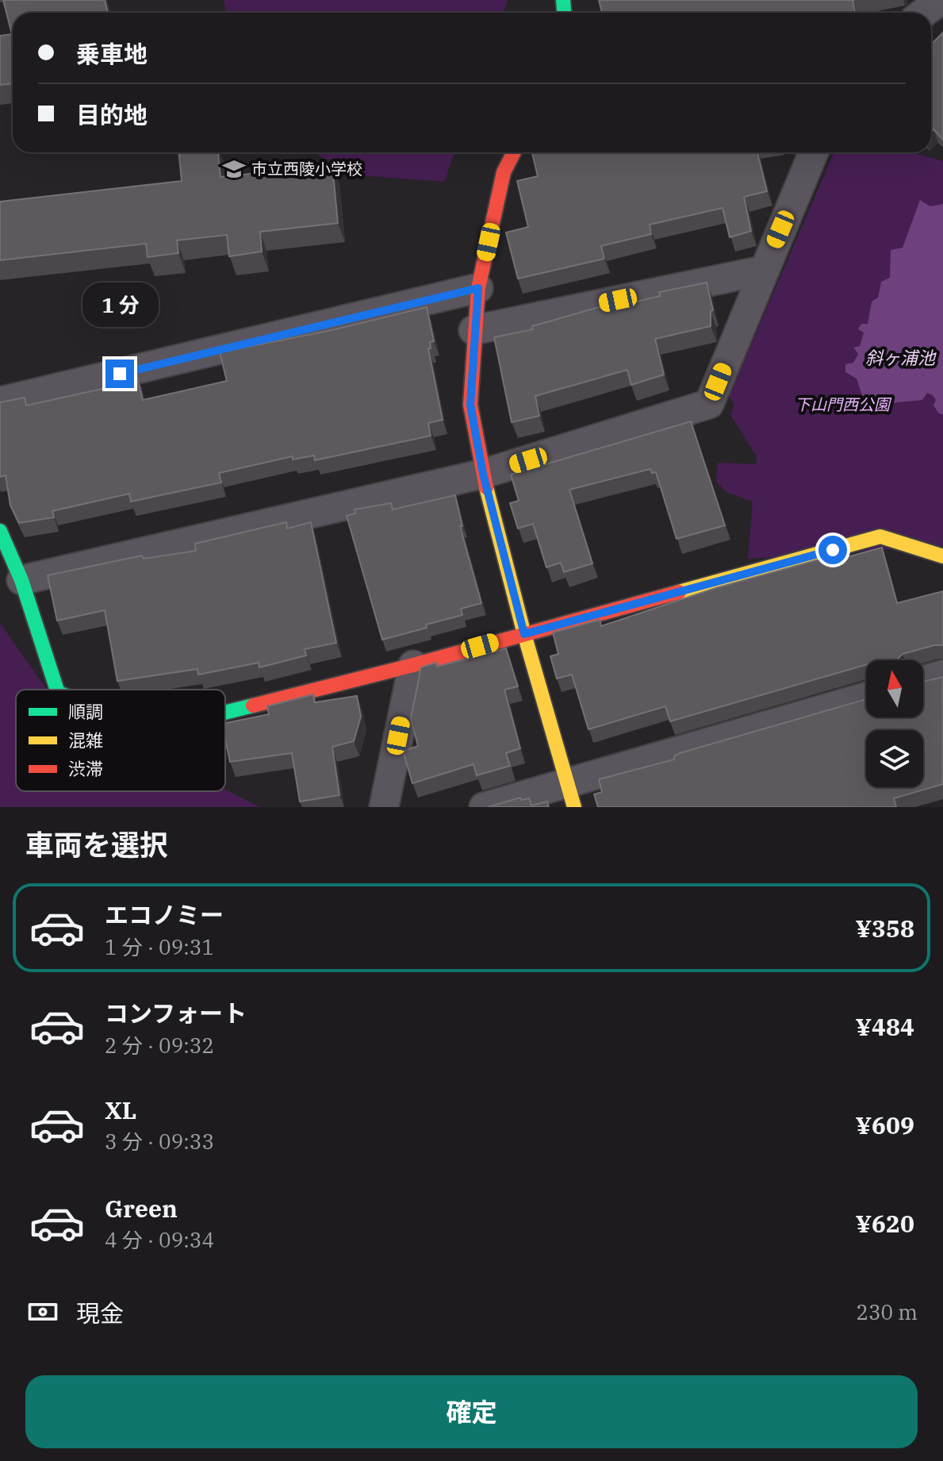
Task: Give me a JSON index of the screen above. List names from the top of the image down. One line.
{"water":["斜ヶ浦池"],"parks":["下山門西公園"],"places":{"school or university":["市立西陵小学校"]},"legend":["順調","混雑","渋滞"],"north":"top","page":{"banner":["乗車地","目的地"],"bubble":"1 分","heading":"車両を選択","list":[{"name":"エコノミー","note":"1 分 · 09:31","value":"¥358"},{"name":"コンフォート","note":"2 分 · 09:32","value":"¥484"},{"name":"XL","note":"3 分 · 09:33","value":"¥609"},{"name":"Green","note":"4 分 · 09:34","value":"¥620"}],"pay":["現金","230 m"],"buttons":"確定"}}
